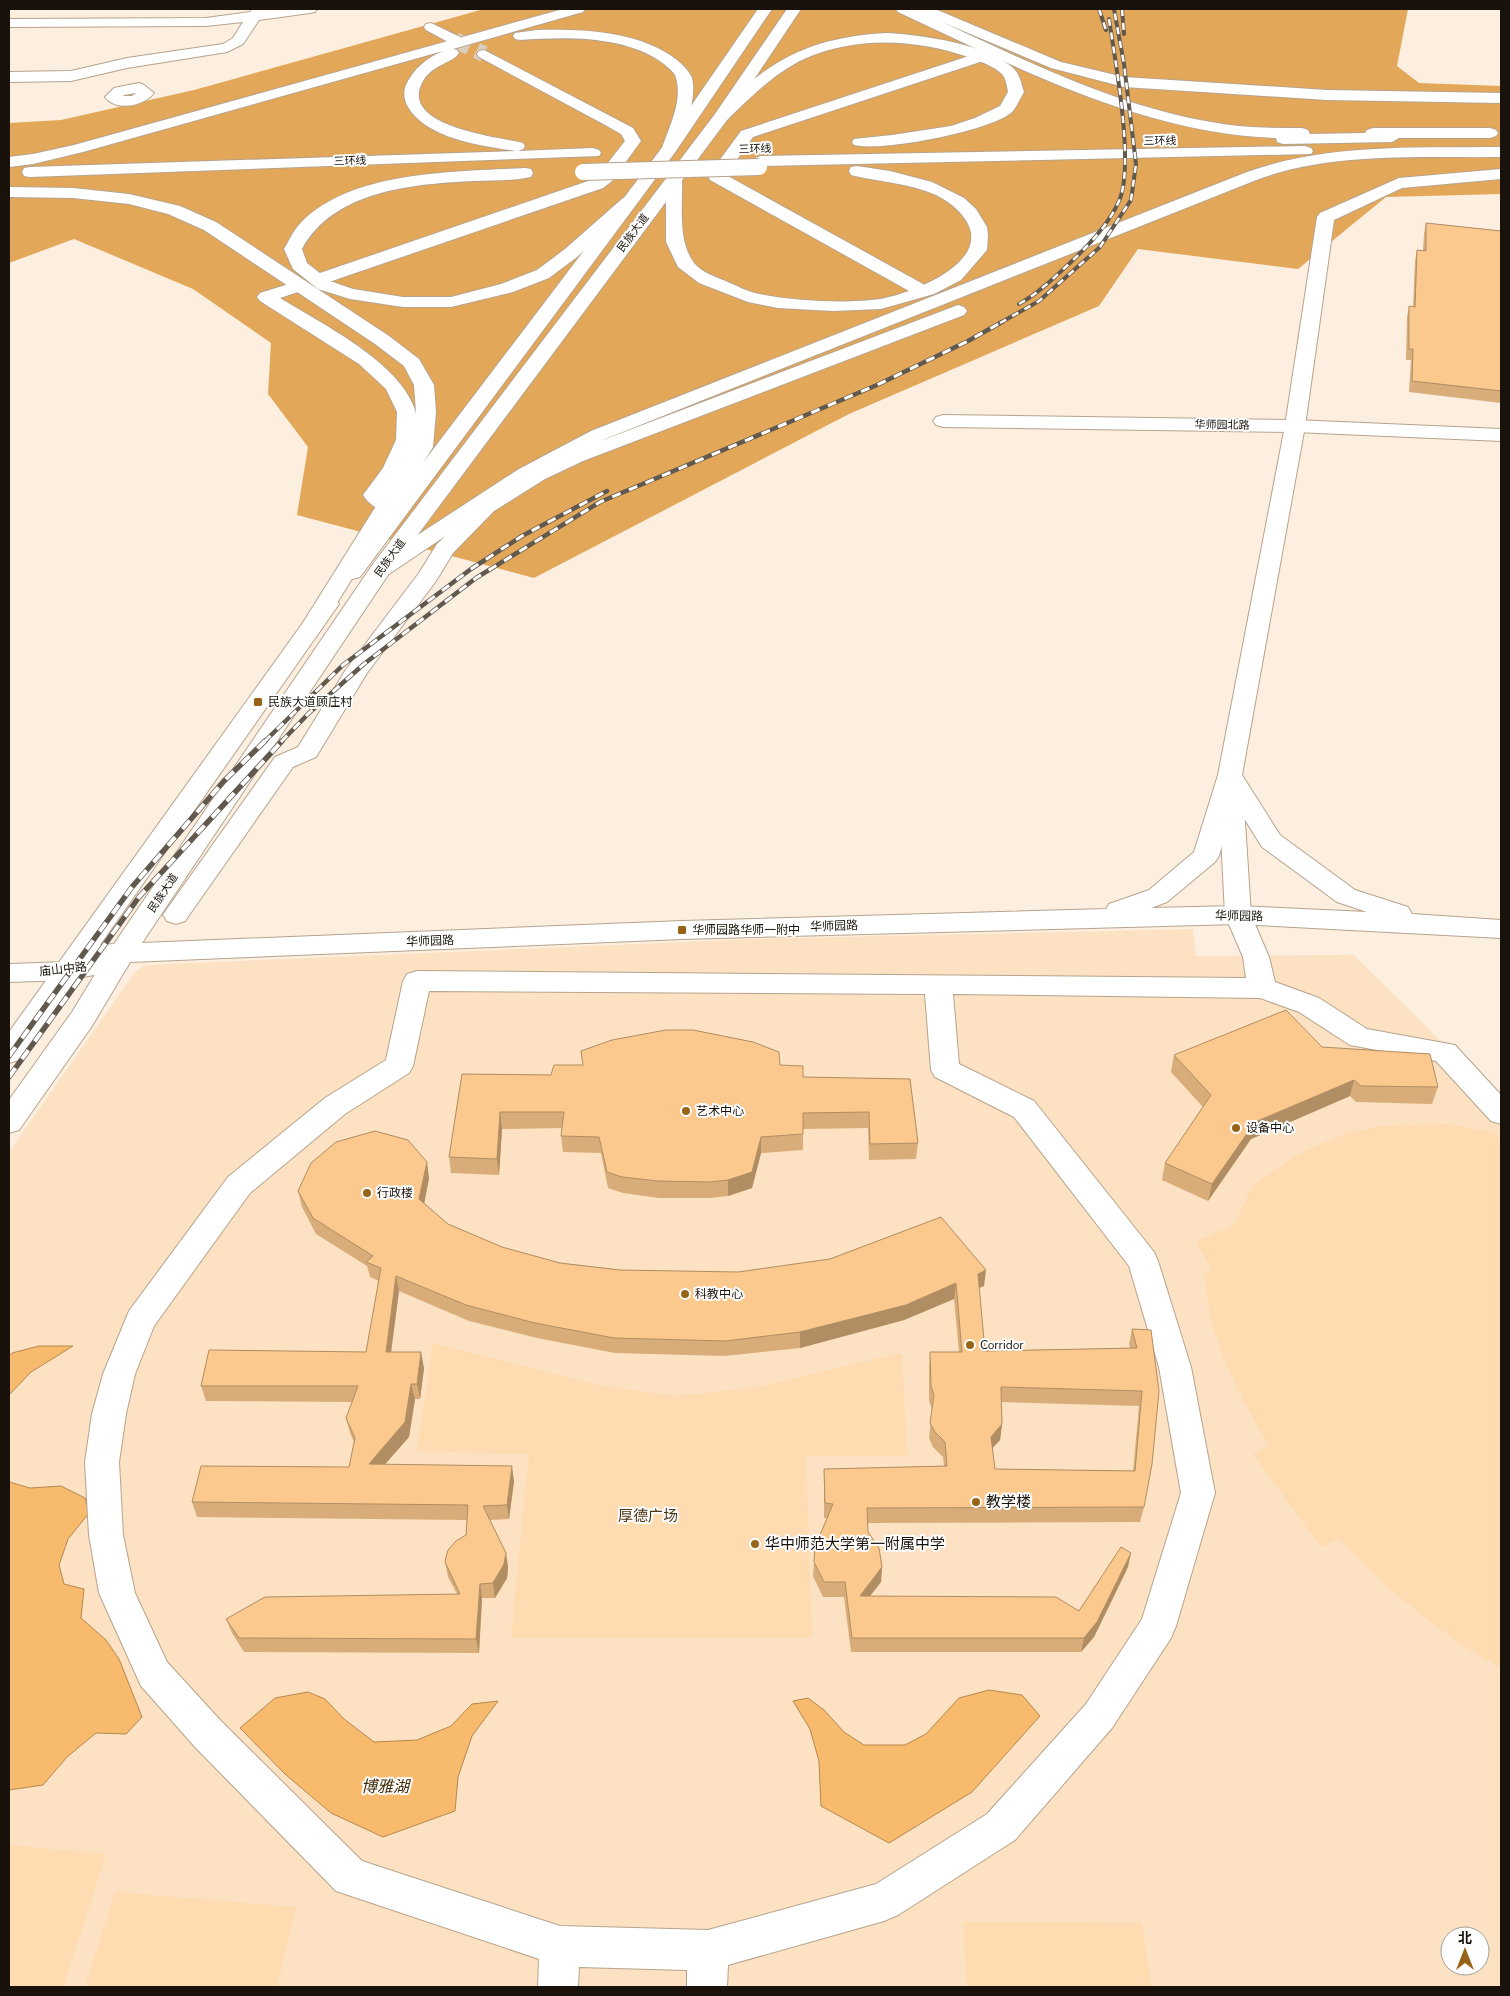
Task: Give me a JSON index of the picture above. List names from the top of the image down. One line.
{"streets":{"main road":["三环线","民族大道","华师园北路","华师园路","庙山中路"]},"crossings":[["三环线","民族大道"],["民族大道","华师园路"],["民族大道","庙山中路"],["华师园路","庙山中路"]],"water":["博雅湖"],"parks":["厚德广场"],"places":{"transit":["民族大道顾庄村","华师园路华师一附中"],"other":["艺术中心","设备中心","行政楼","科教中心","Corridor","教学楼","华中师范大学第一附属中学"]},"north":"top"}
